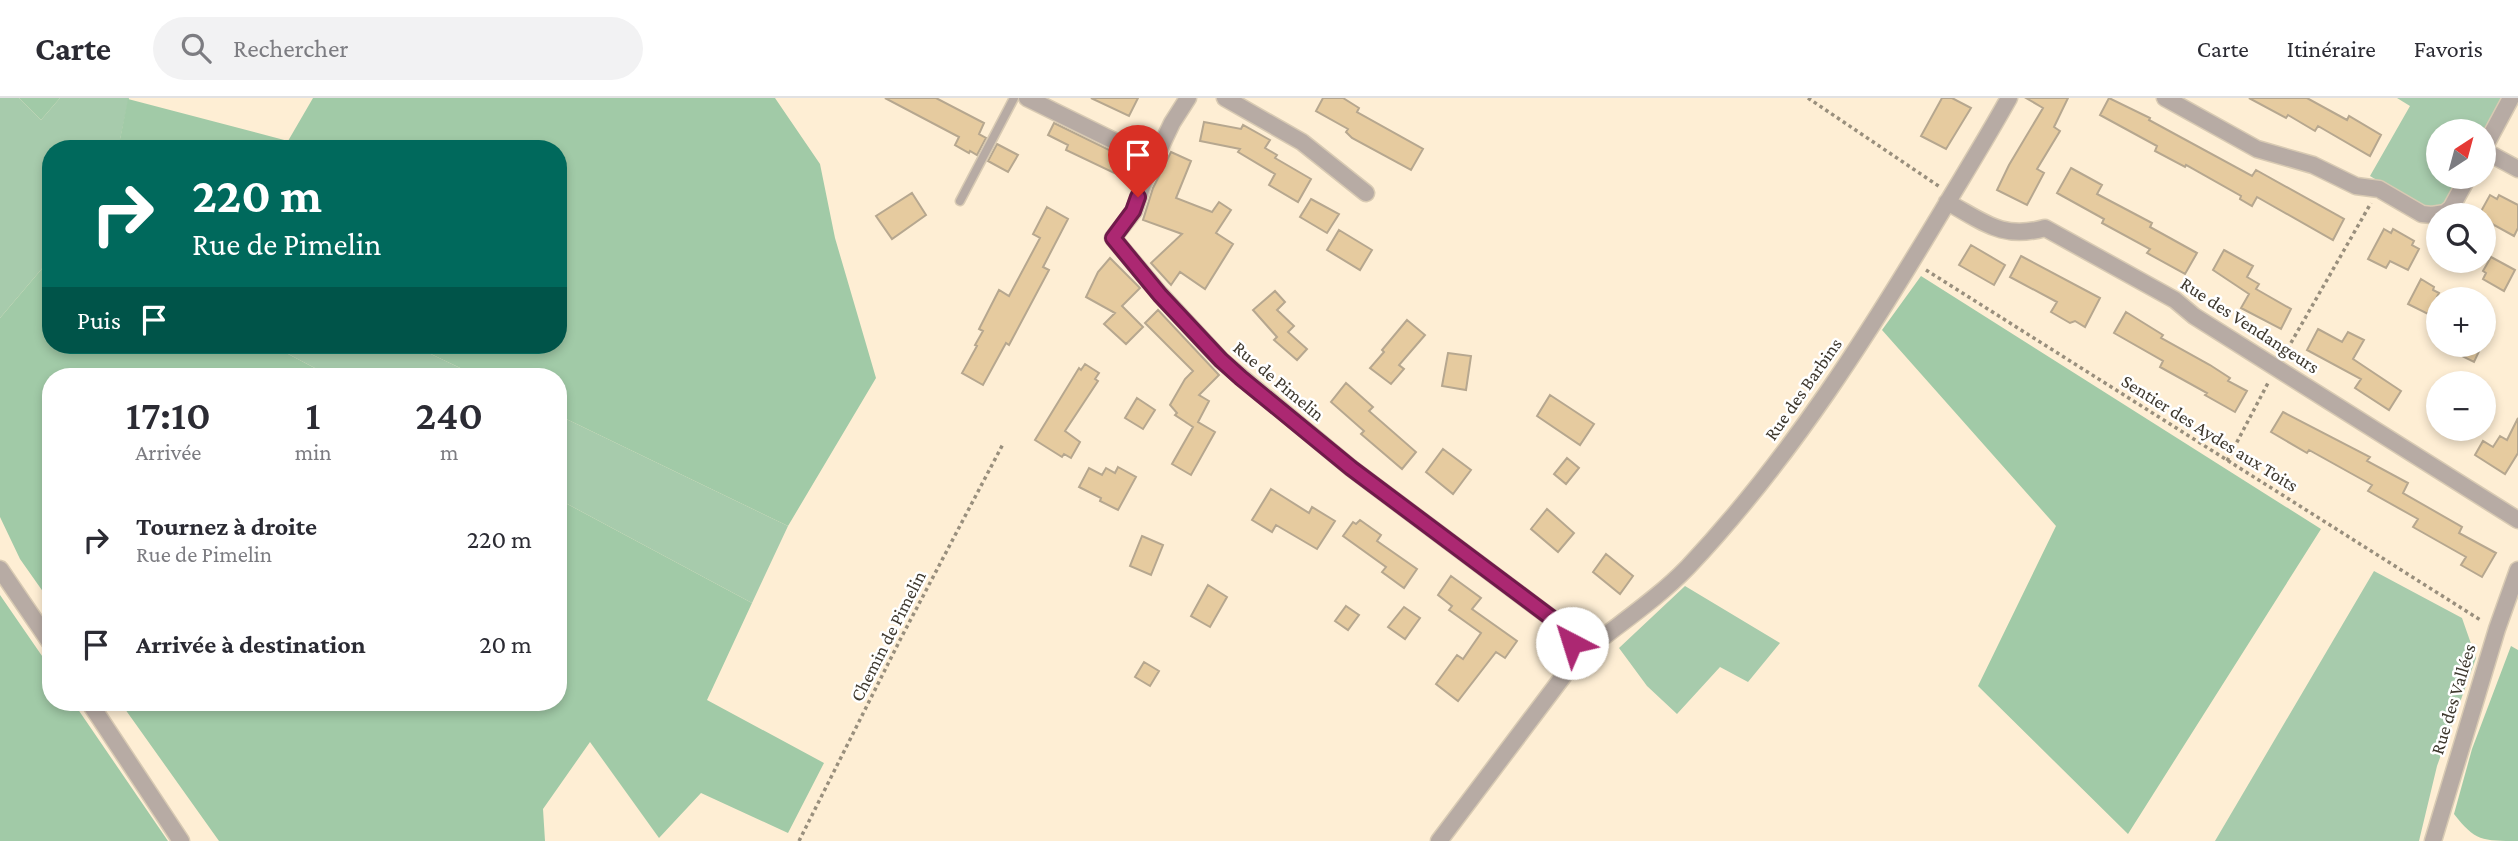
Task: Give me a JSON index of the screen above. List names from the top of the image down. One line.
{"streets":{"street":["Rue des Vendangeurs","Rue de Pimelin","Rue des Barbins","Rue des Vallées"],"path":["Sentier des Aydes aux Toits","Chemin de Pimelin"]},"crossings":[["Rue des Vendangeurs","Rue des Barbins"],["Rue de Pimelin","Rue des Barbins"],["Rue des Barbins","Sentier des Aydes aux Toits"]],"north":"top right","page":{"header":"Carte","search":"Rechercher","nav":["Carte","Itinéraire","Favoris"],"map_buttons":["+","−"],"turn":["220 m","Rue de Pimelin"],"then":"Puis","eta":["17:10","Arrivée","1","min","240","m"],"list":[{"name":"Tournez à droite","note":"Rue de Pimelin","value":"220 m"},{"name":"Arrivée à destination","value":"20 m"}]}}
